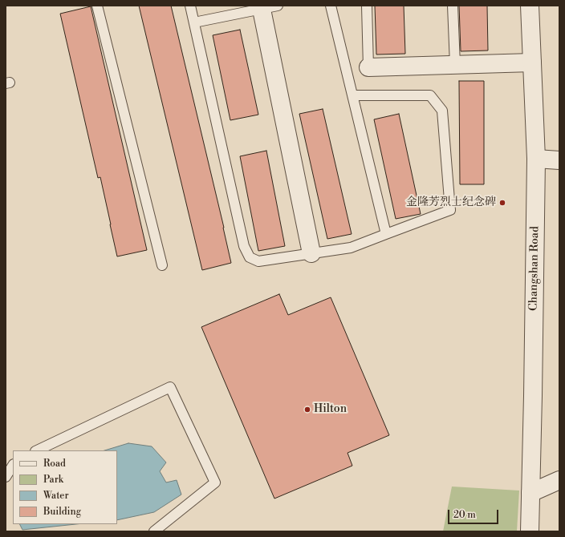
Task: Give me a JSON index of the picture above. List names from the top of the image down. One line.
{"streets":{"street":["Changshan Road"]},"places":["金隆芳烈士纪念碑","Hilton"],"legend":["Road","Park","Water","Building"],"scale_bar":"20 m"}
